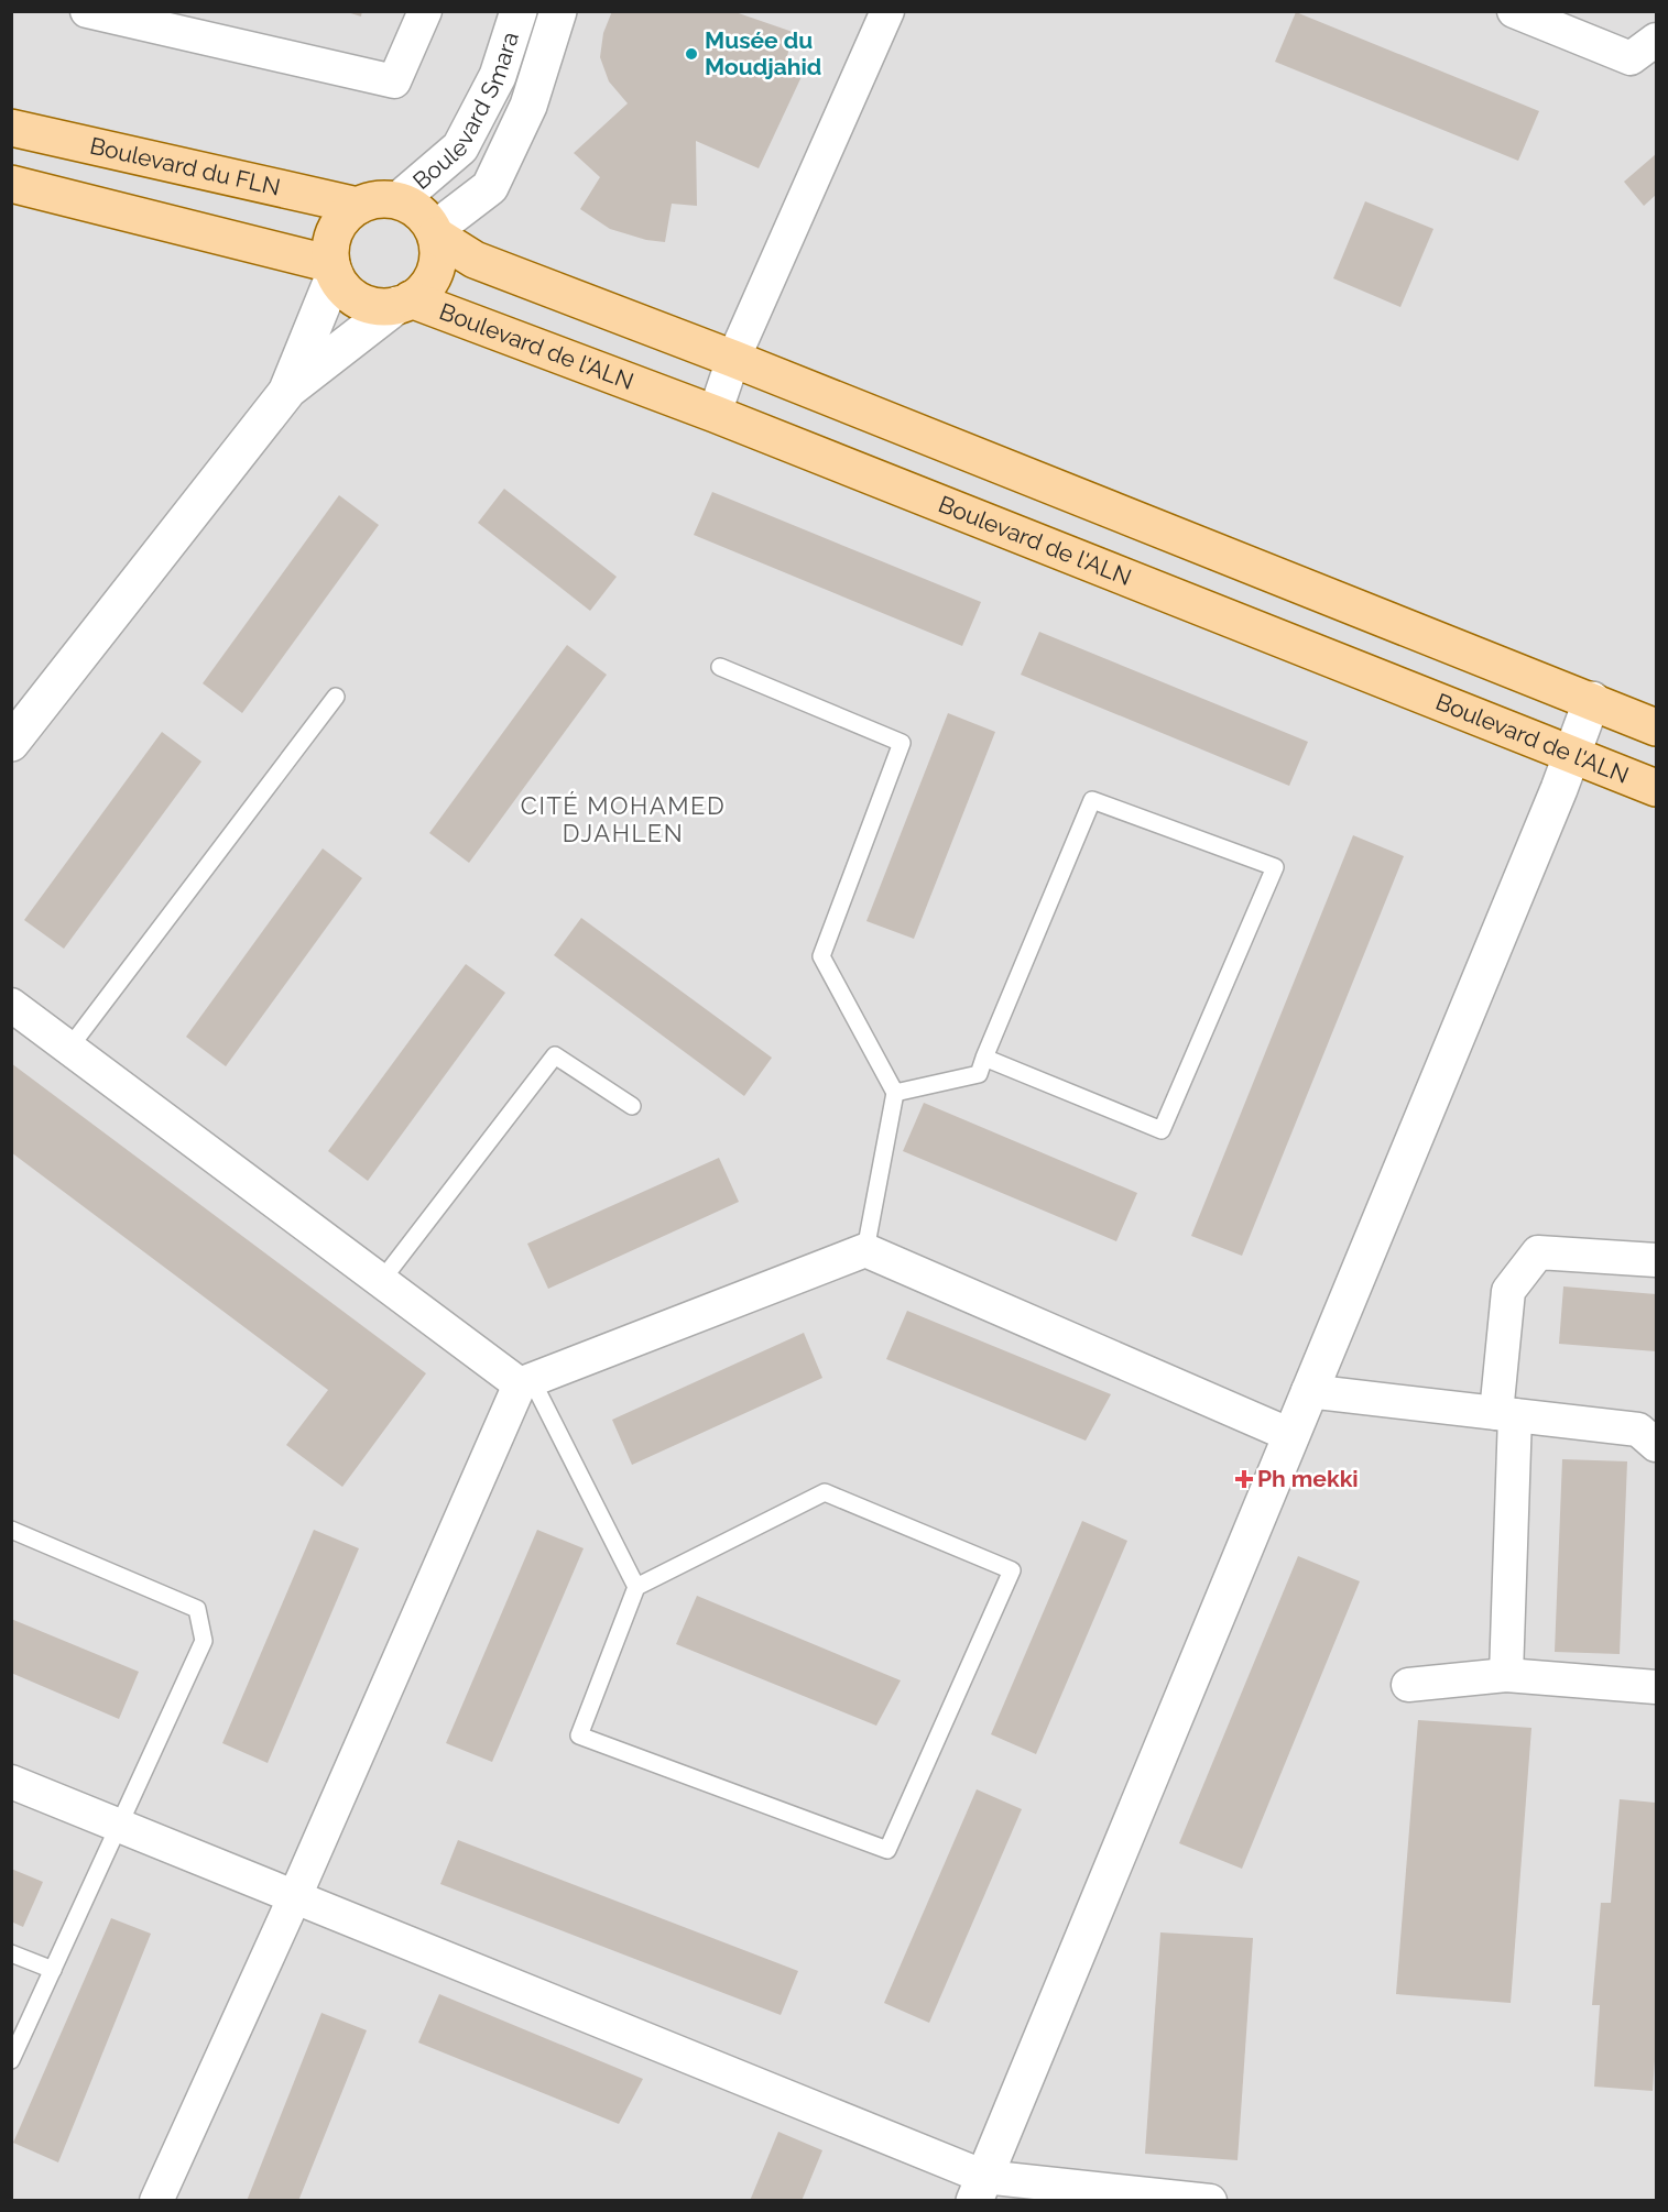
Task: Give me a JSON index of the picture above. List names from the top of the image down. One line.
{"streets":{"main road":["Boulevard du FLN","Boulevard de l'ALN"],"street":["Boulevard Smara"]},"crossings":[["Boulevard Smara","Boulevard du FLN"],["Boulevard Smara","Boulevard de l'ALN"],["Boulevard du FLN","Boulevard de l'ALN"]],"districts":["CITÉ MOHAMED DJAHLEN"],"places":{"other":["Musée du Moudjahid"],"health":["Ph mekki"]}}
